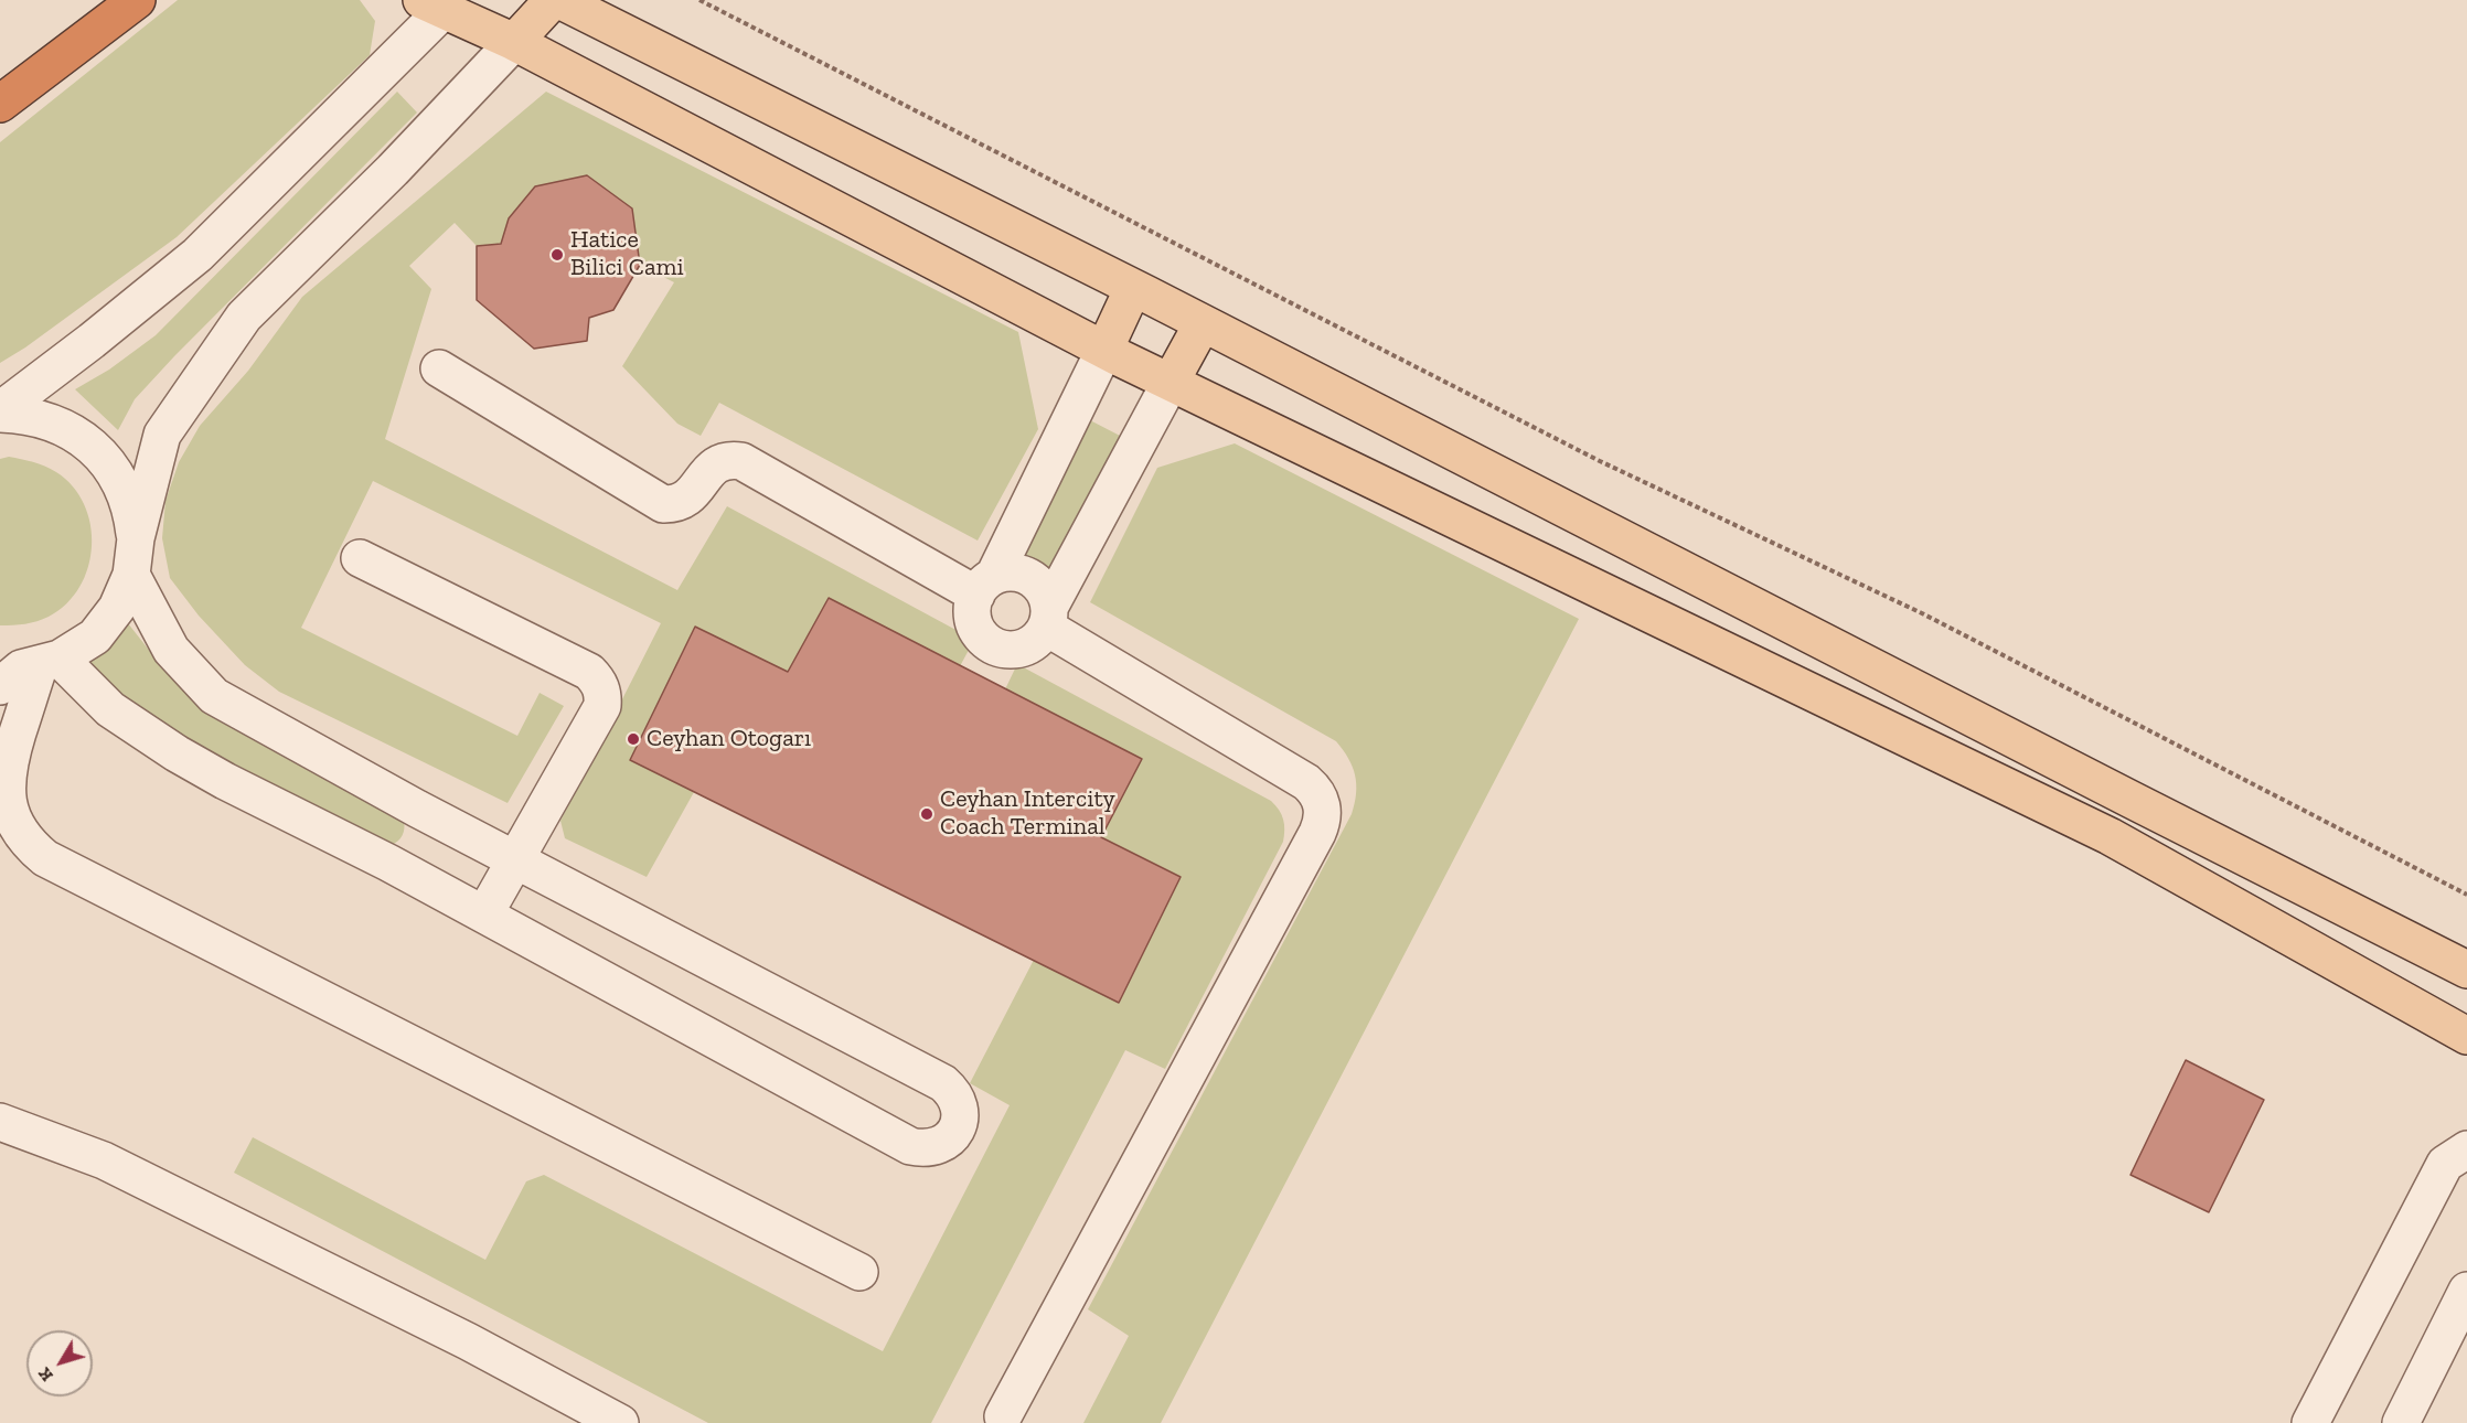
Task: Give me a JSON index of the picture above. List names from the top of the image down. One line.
{"places":["Hatice Bilici Cami","Ceyhan Otogarı","Ceyhan Intercity Coach Terminal"],"north":"bottom left"}
